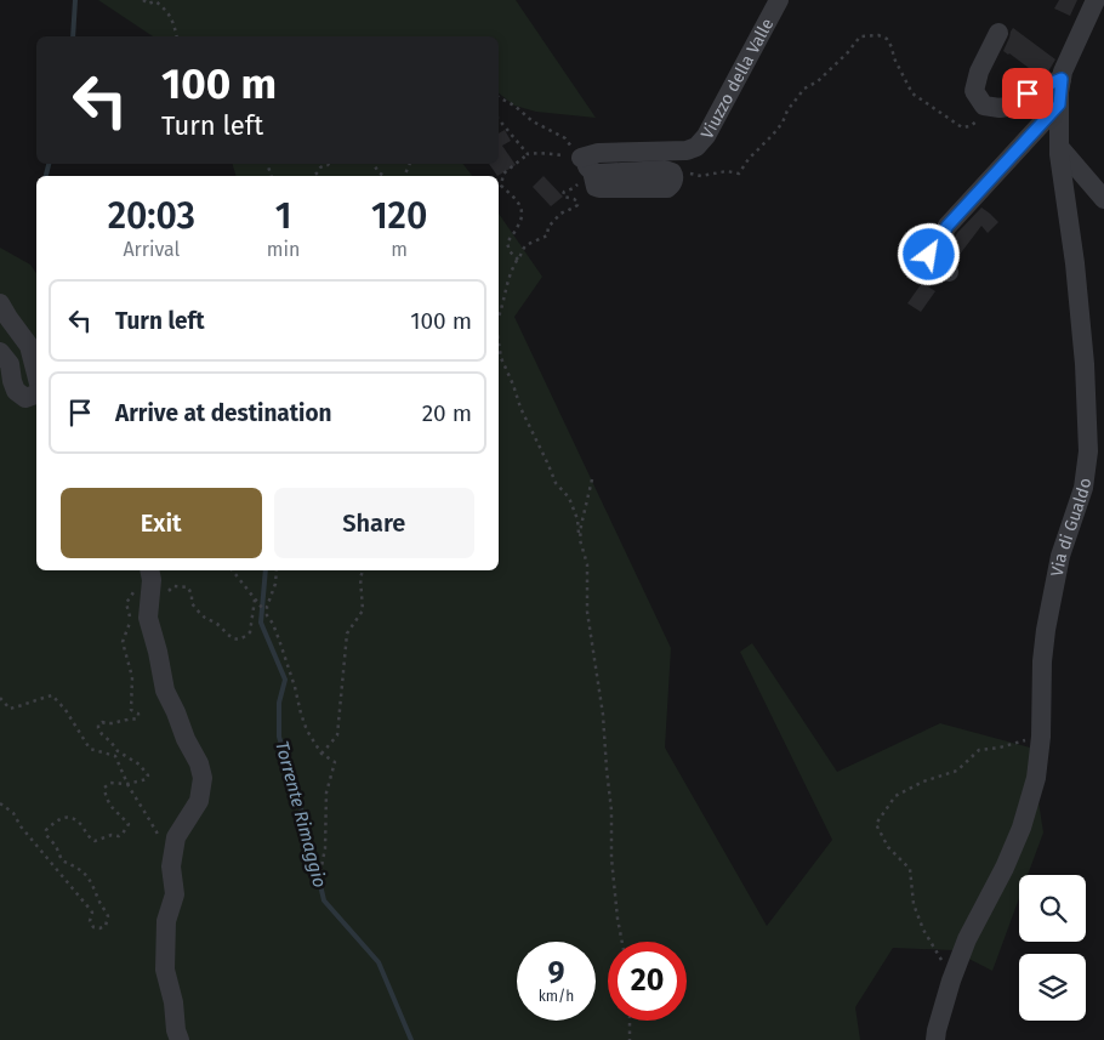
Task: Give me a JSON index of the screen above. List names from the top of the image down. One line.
{"streets":{"street":["Viuzzo della Valle","Via di Gualdo"]},"water":["Torrente Rimaggio"],"page":{"turn":["100 m","Turn left"],"eta":["20:03","Arrival","1","min","120","m"],"list":[{"name":"Turn left","value":"100 m"},{"name":"Arrive at destination","value":"20 m"}],"buttons":["Exit","Share"],"speed":"9 km/h","limit":"20"}}
